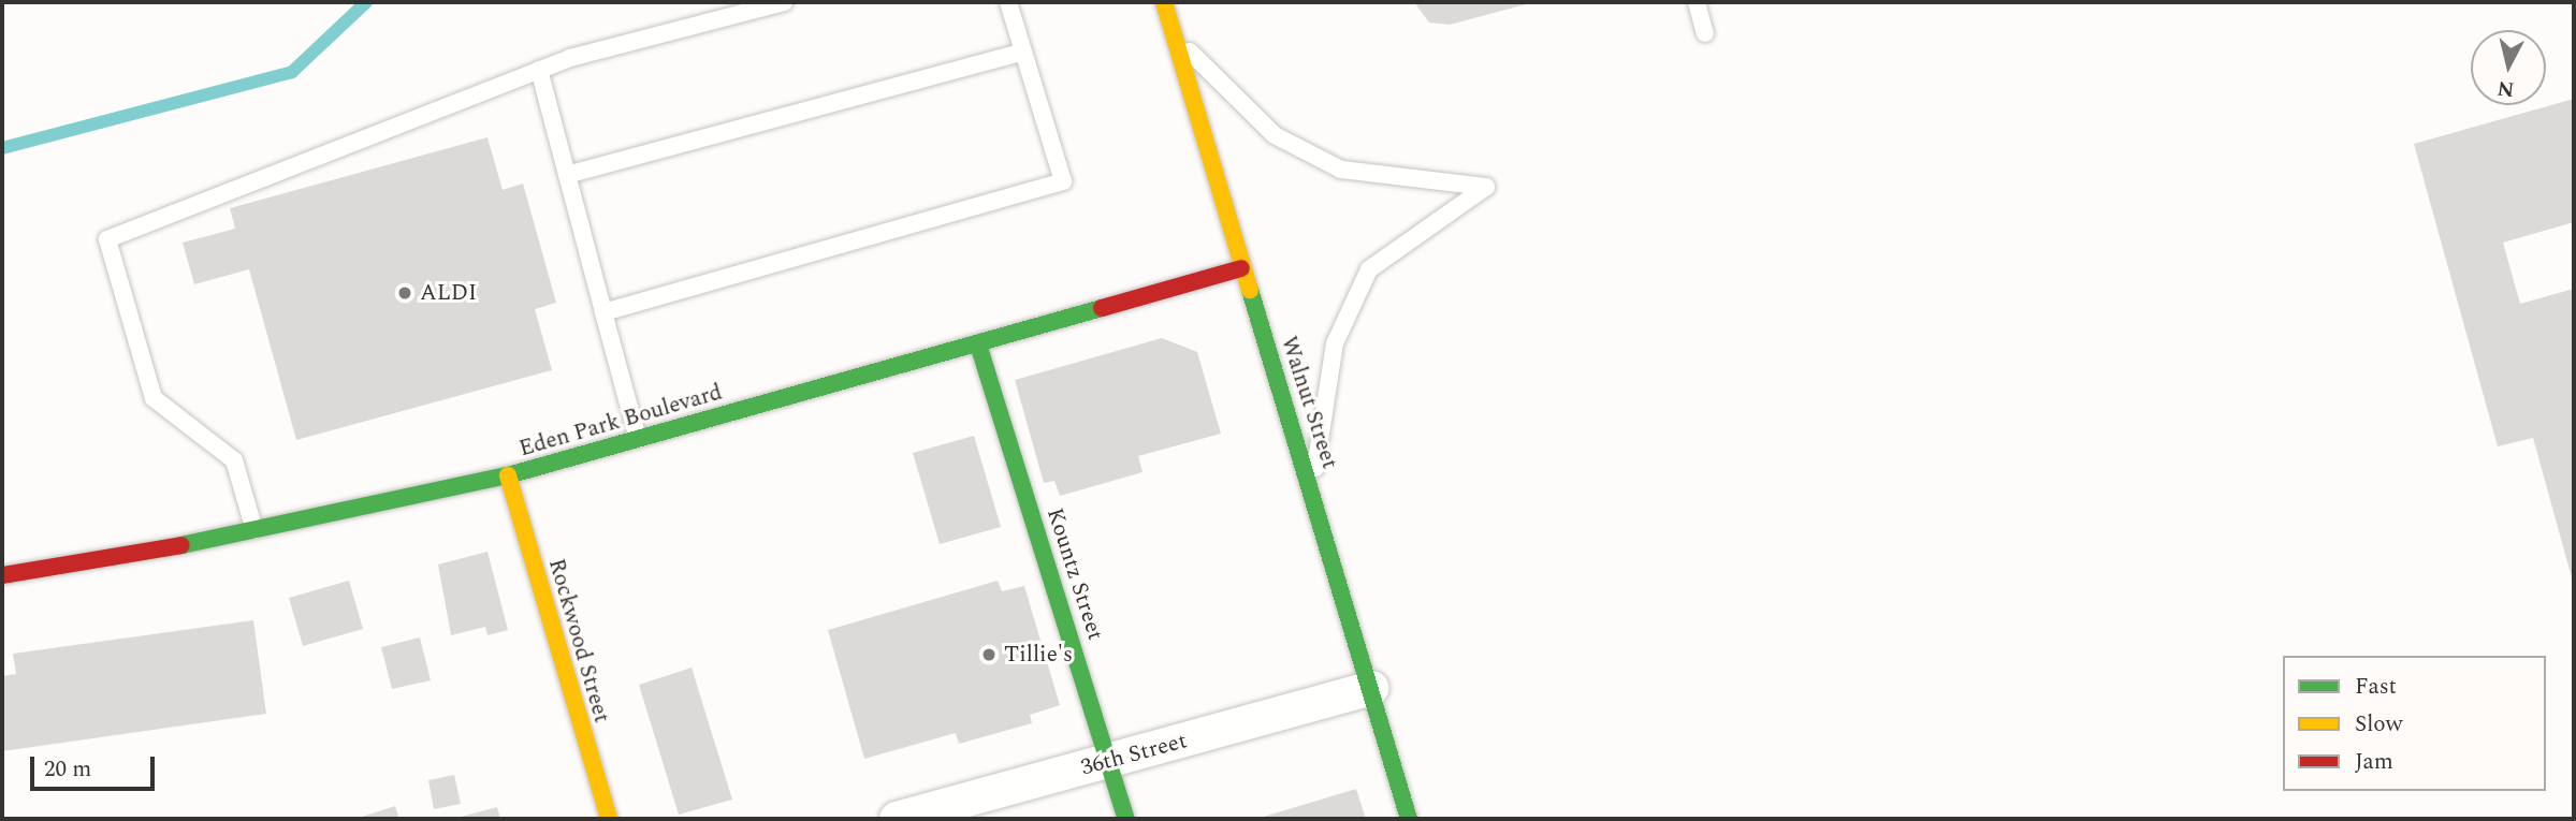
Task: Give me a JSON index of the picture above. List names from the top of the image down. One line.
{"streets":{"main road":["Walnut Street","Eden Park Boulevard","Kountz Street","Rockwood Street"],"street":["36th Street"]},"crossings":[["Walnut Street","Eden Park Boulevard"],["Walnut Street","36th Street"],["Eden Park Boulevard","Kountz Street"],["Eden Park Boulevard","Rockwood Street"],["Kountz Street","36th Street"]],"places":["ALDI","Tillie's"],"legend":["Fast","Slow","Jam"],"scale_bar":"20 m","north":"bottom"}
